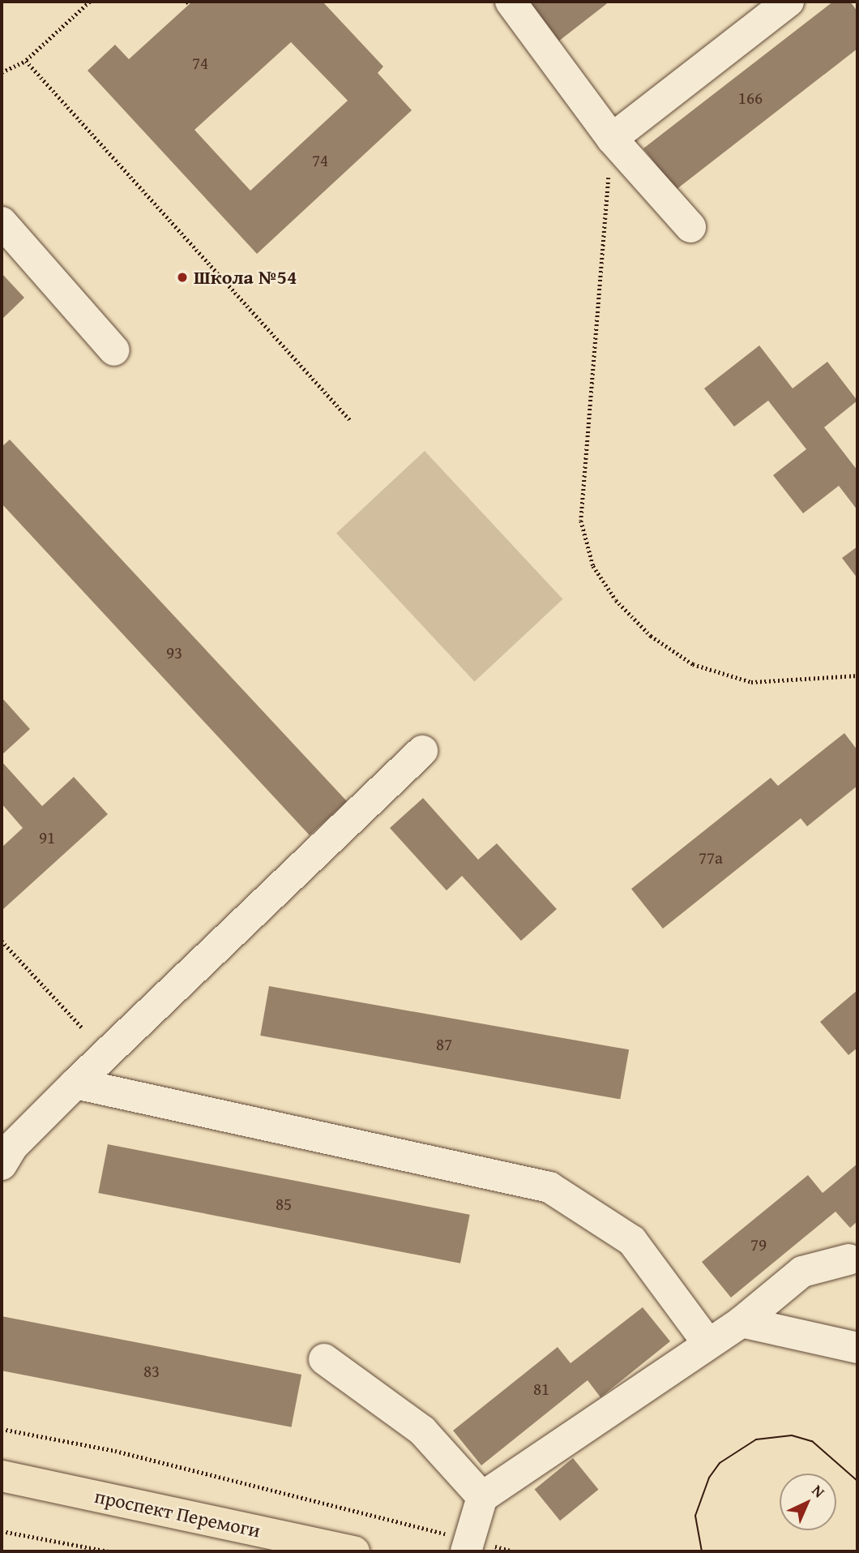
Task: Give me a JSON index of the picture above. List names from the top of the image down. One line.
{"streets":{"main road":["проспект Перемоги"]},"places":["Школа №54"],"house_numbers":["74","166","74","93","91","77а","87","85","79","83","81"],"north":"top right"}
